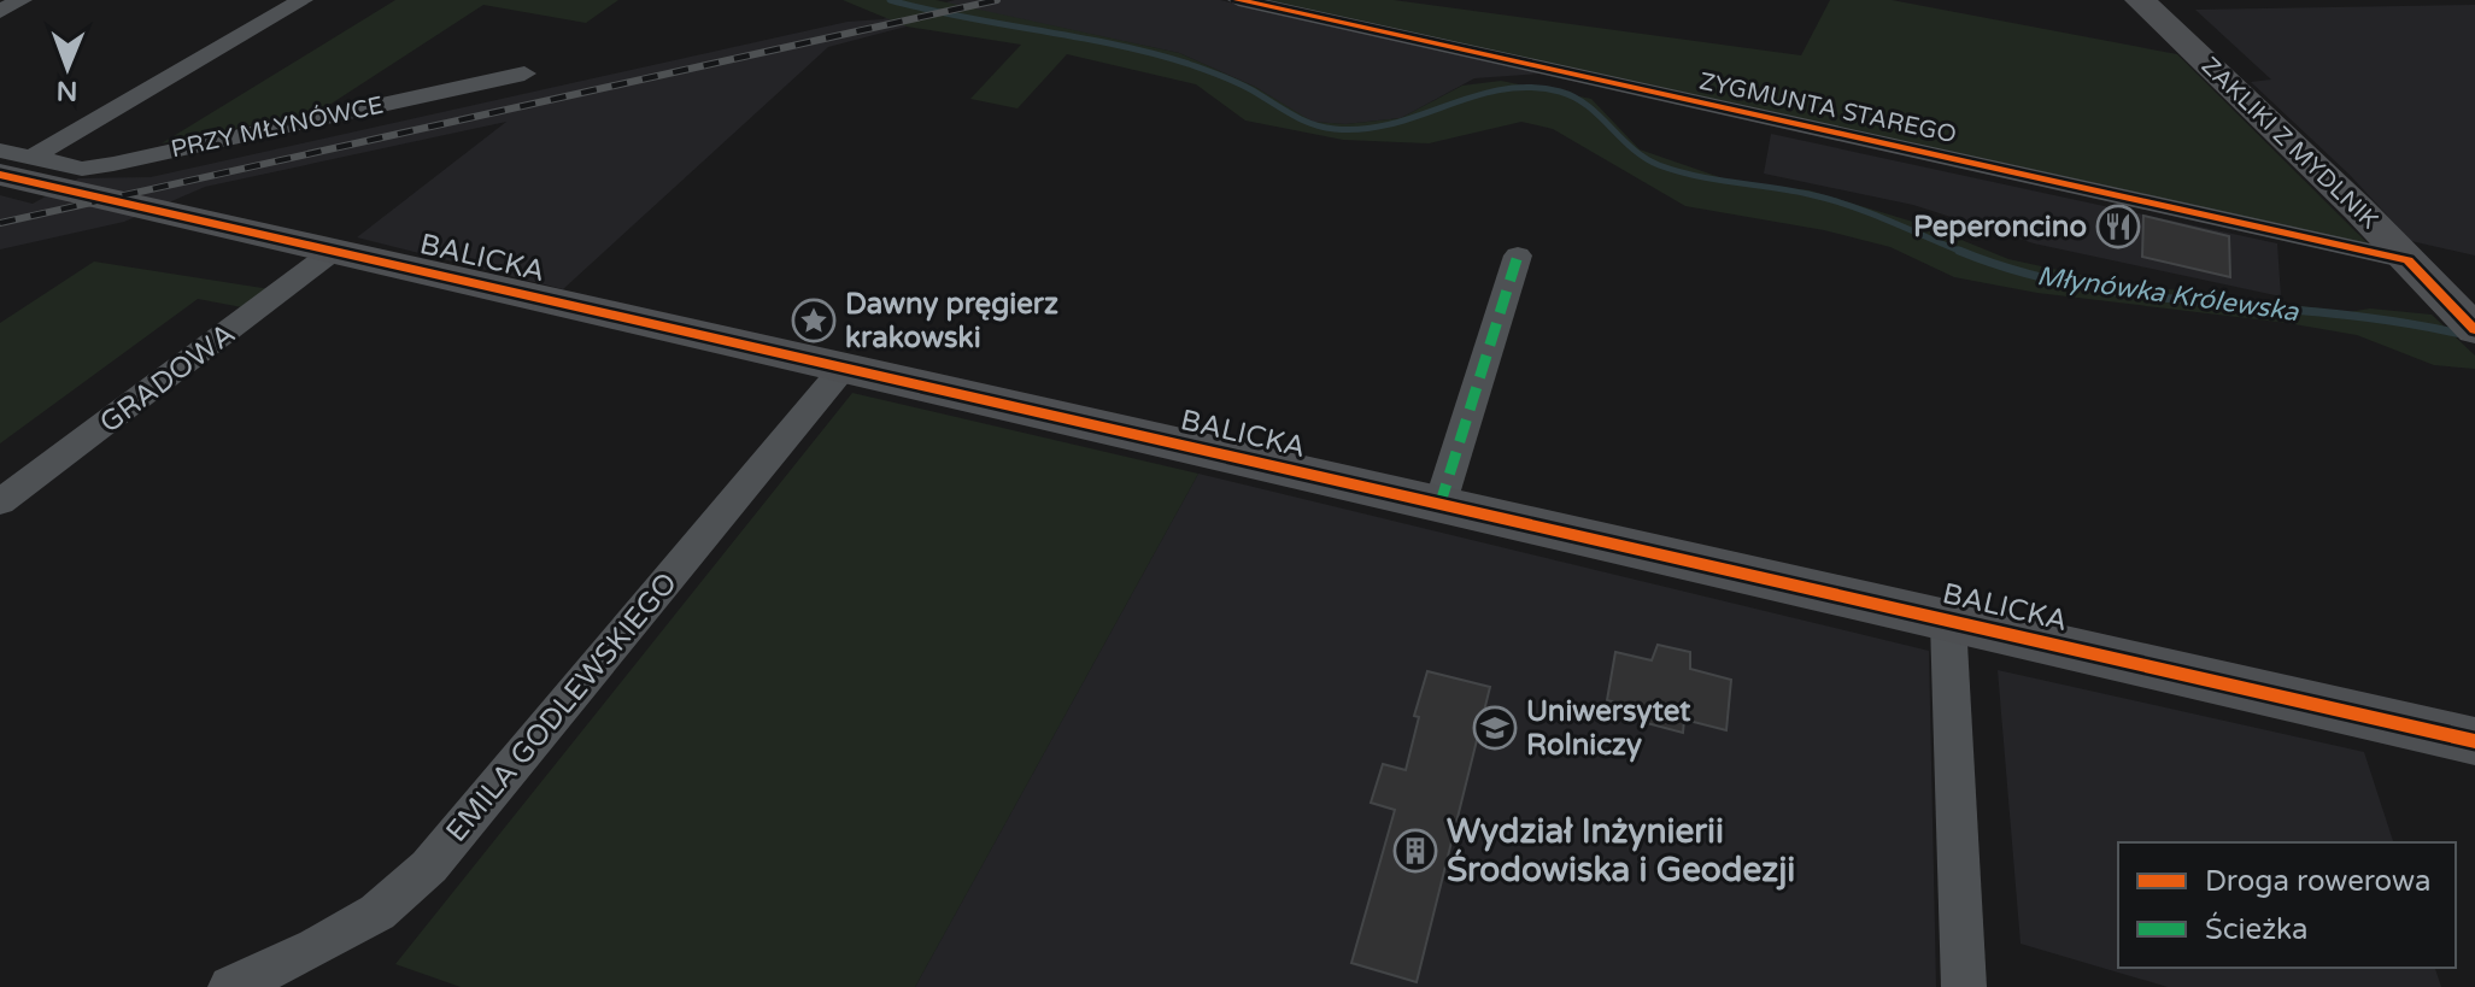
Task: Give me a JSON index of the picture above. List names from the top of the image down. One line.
{"streets":{"street":["ZYGMUNTA STAREGO","PRZY MŁYNÓWCE","ZAKLIKI Z MYDLNIK","BALICKA","GRADOWA","EMILA GODLEWSKIEGO"]},"crossings":[["ZYGMUNTA STAREGO","ZAKLIKI Z MYDLNIK"],["PRZY MŁYNÓWCE","BALICKA"],["BALICKA","GRADOWA"],["BALICKA","EMILA GODLEWSKIEGO"]],"water":["Młynówka Królewska"],"places":{"restaurant":["Peperoncino"],"place":["Dawny pręgierz krakowski"],"school or university":["Uniwersytet Rolniczy"],"building":["Wydział Inżynierii Środowiska i Geodezji"]},"legend":["Droga rowerowa","Ścieżka"],"north":"bottom"}
